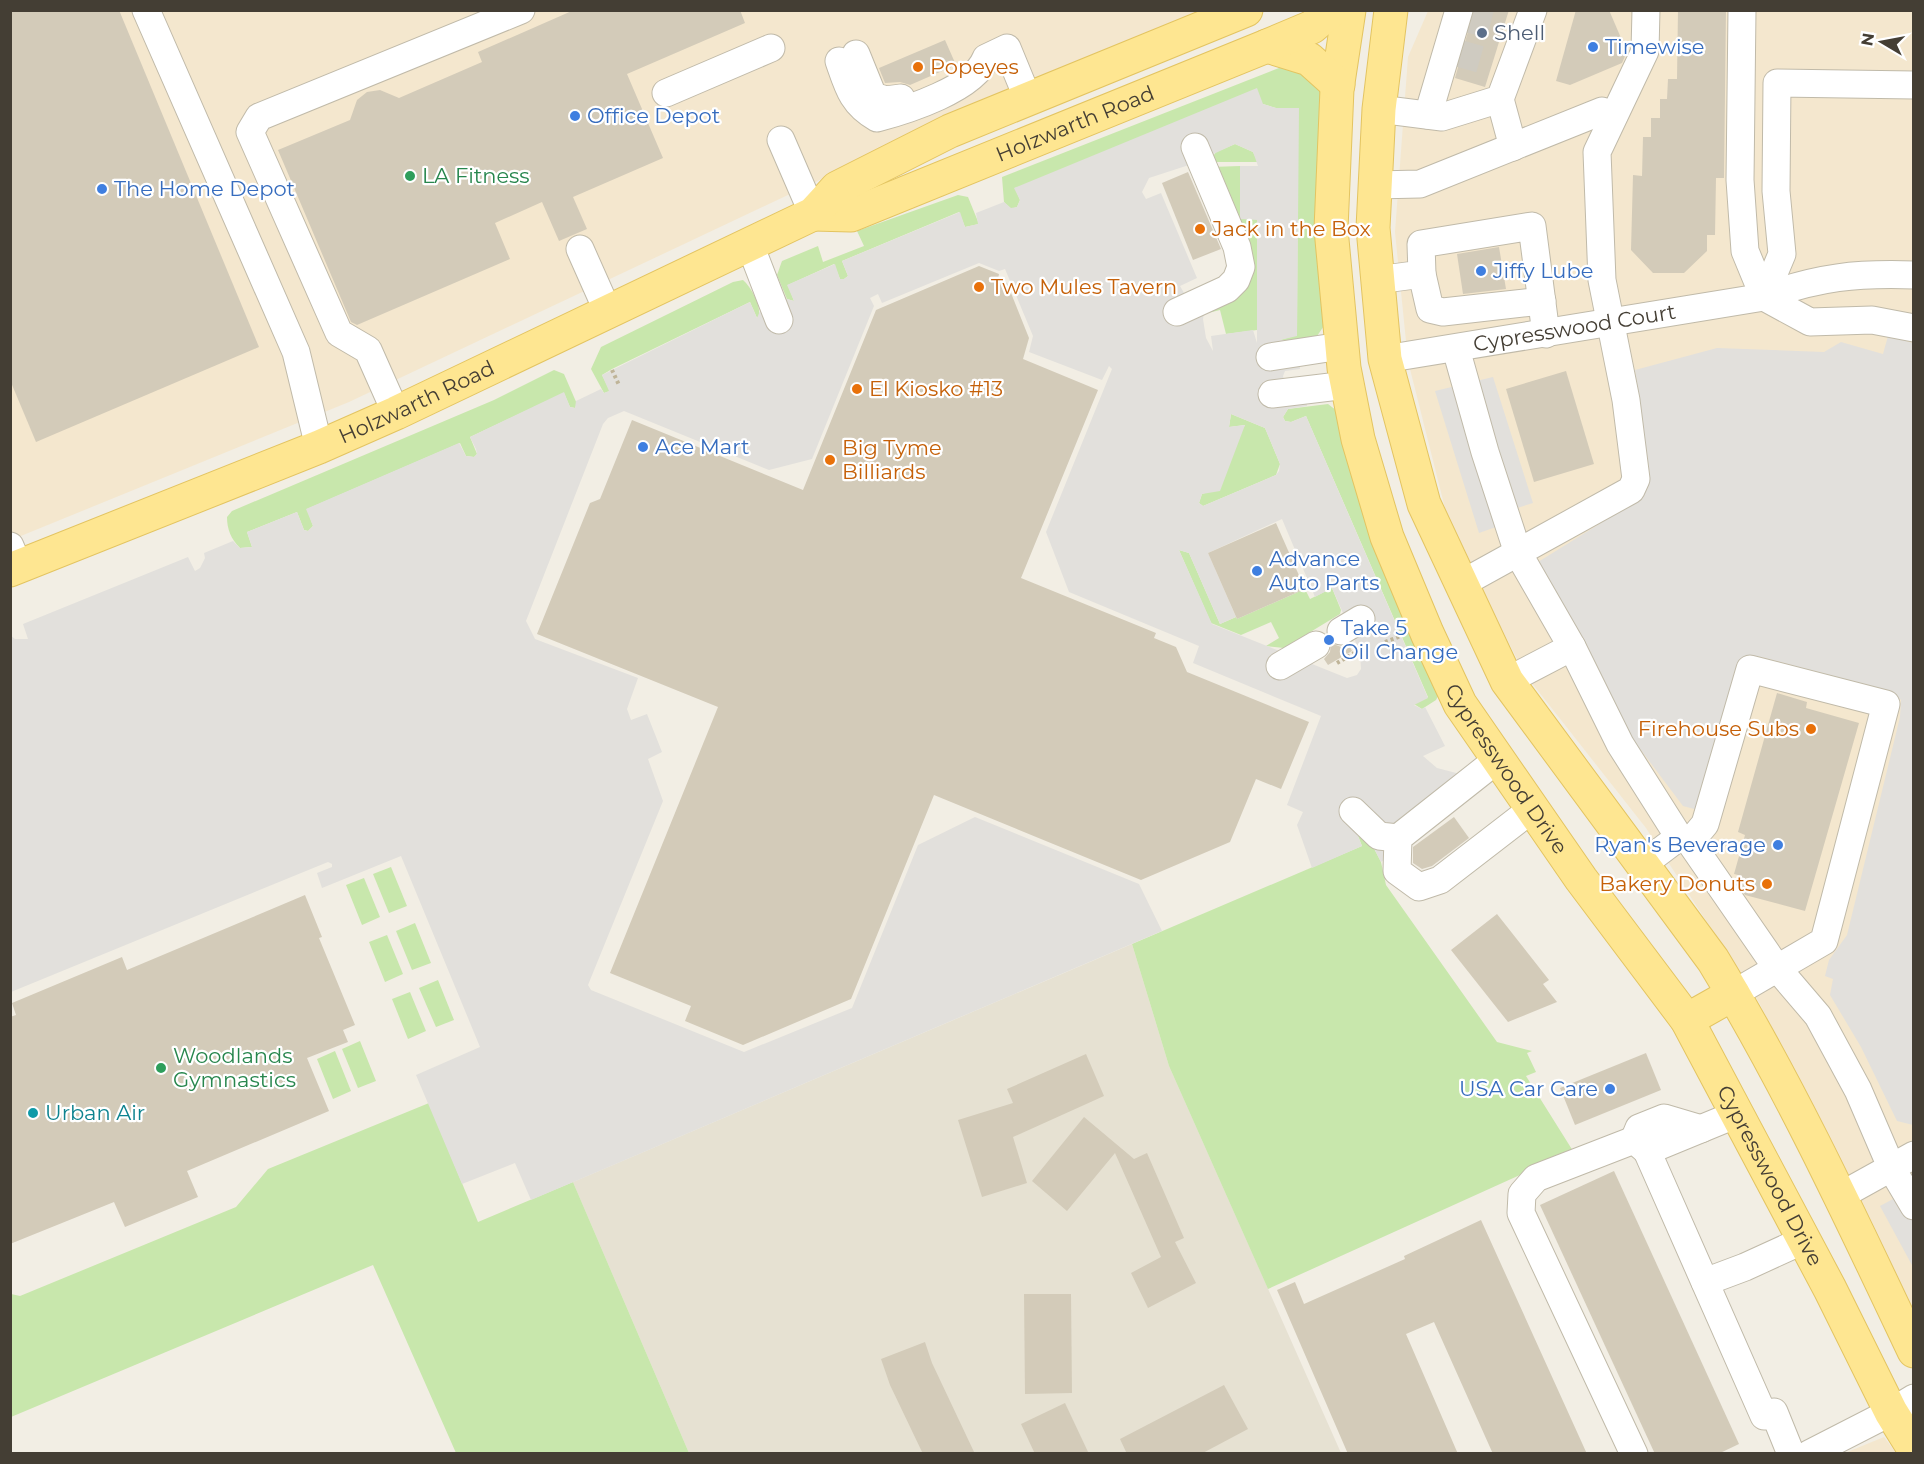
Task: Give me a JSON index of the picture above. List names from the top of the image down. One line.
{"streets":{"main road":["Holzwarth Road","Cypresswood Drive"],"street":["Cypresswood Court"]},"places":["Shell","Timewise","Popeyes","Office Depot","LA Fitness","The Home Depot","Jack in the Box","Jiffy Lube","Two Mules Tavern","El Kiosko #13","Ace Mart","Big Tyme Billiards","Advance Auto Parts","Take 5 Oil Change","Firehouse Subs","Ryan's Beverage","Bakery Donuts","Woodlands Gymnastics","USA Car Care","Urban Air"],"north":"left"}
